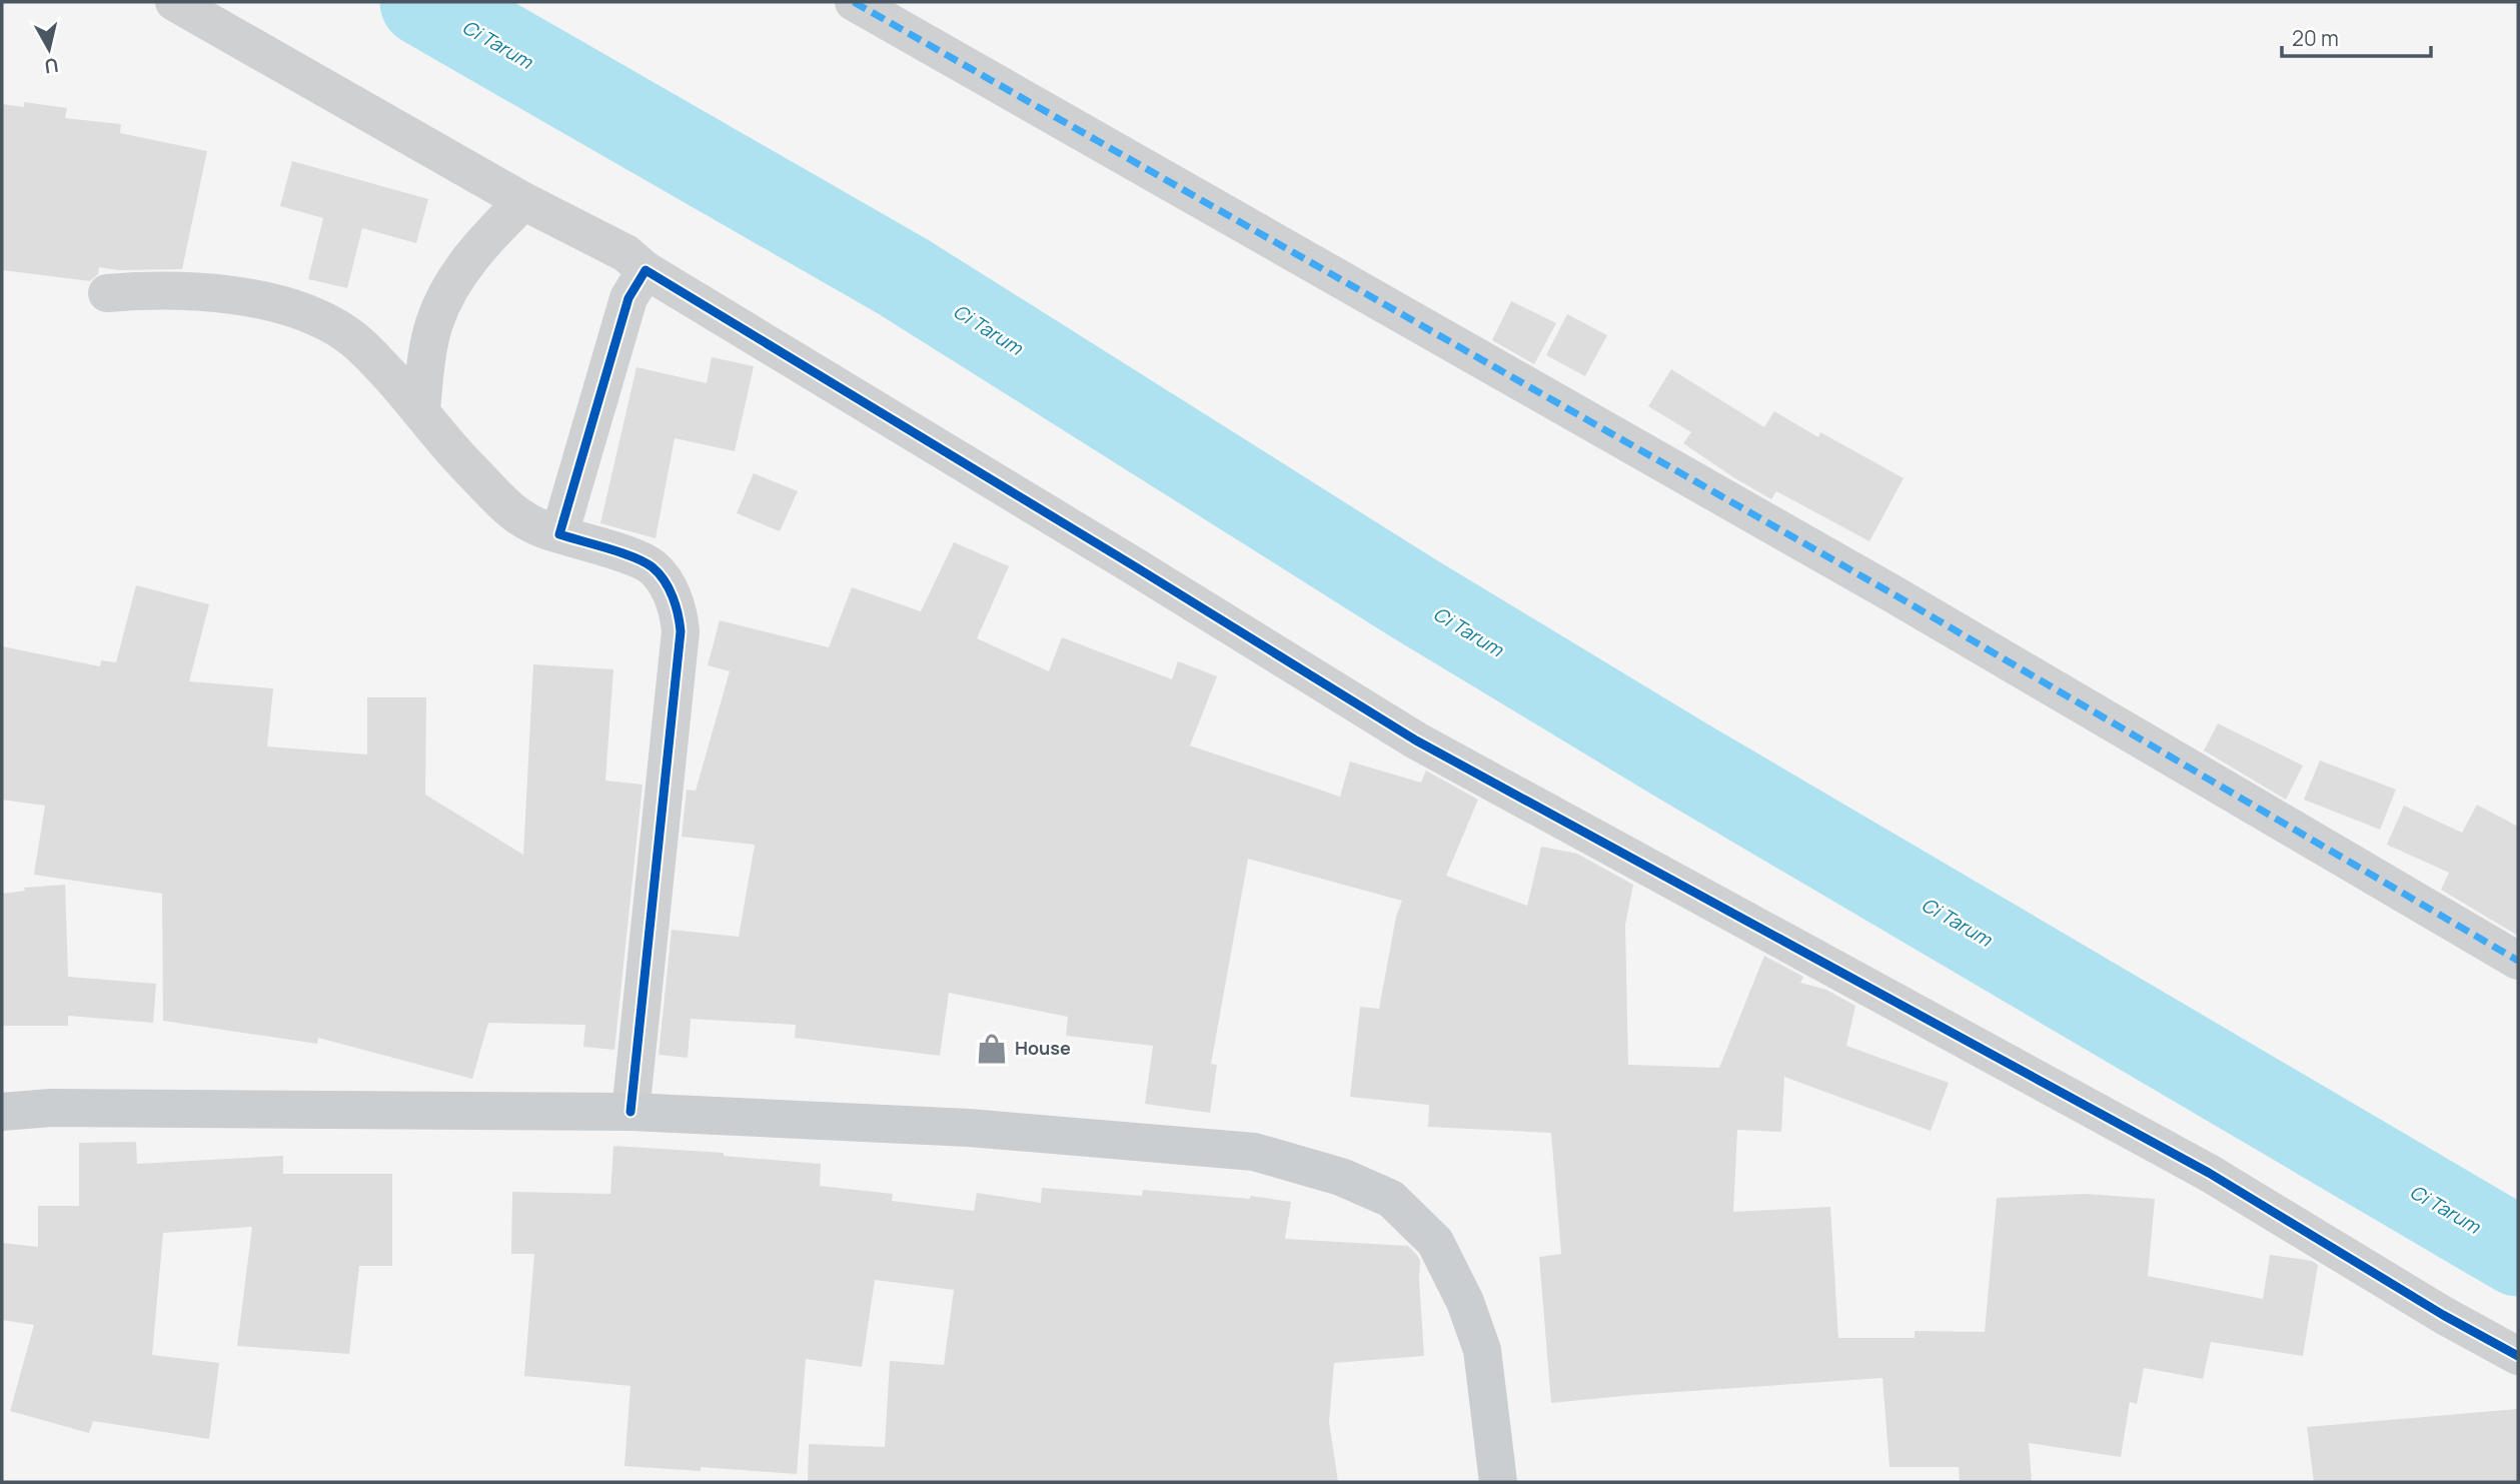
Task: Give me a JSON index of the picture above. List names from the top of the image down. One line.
{"water":["Ci Tarum"],"places":{"shop":["House"]},"scale_bar":"20 m","north":"bottom"}
